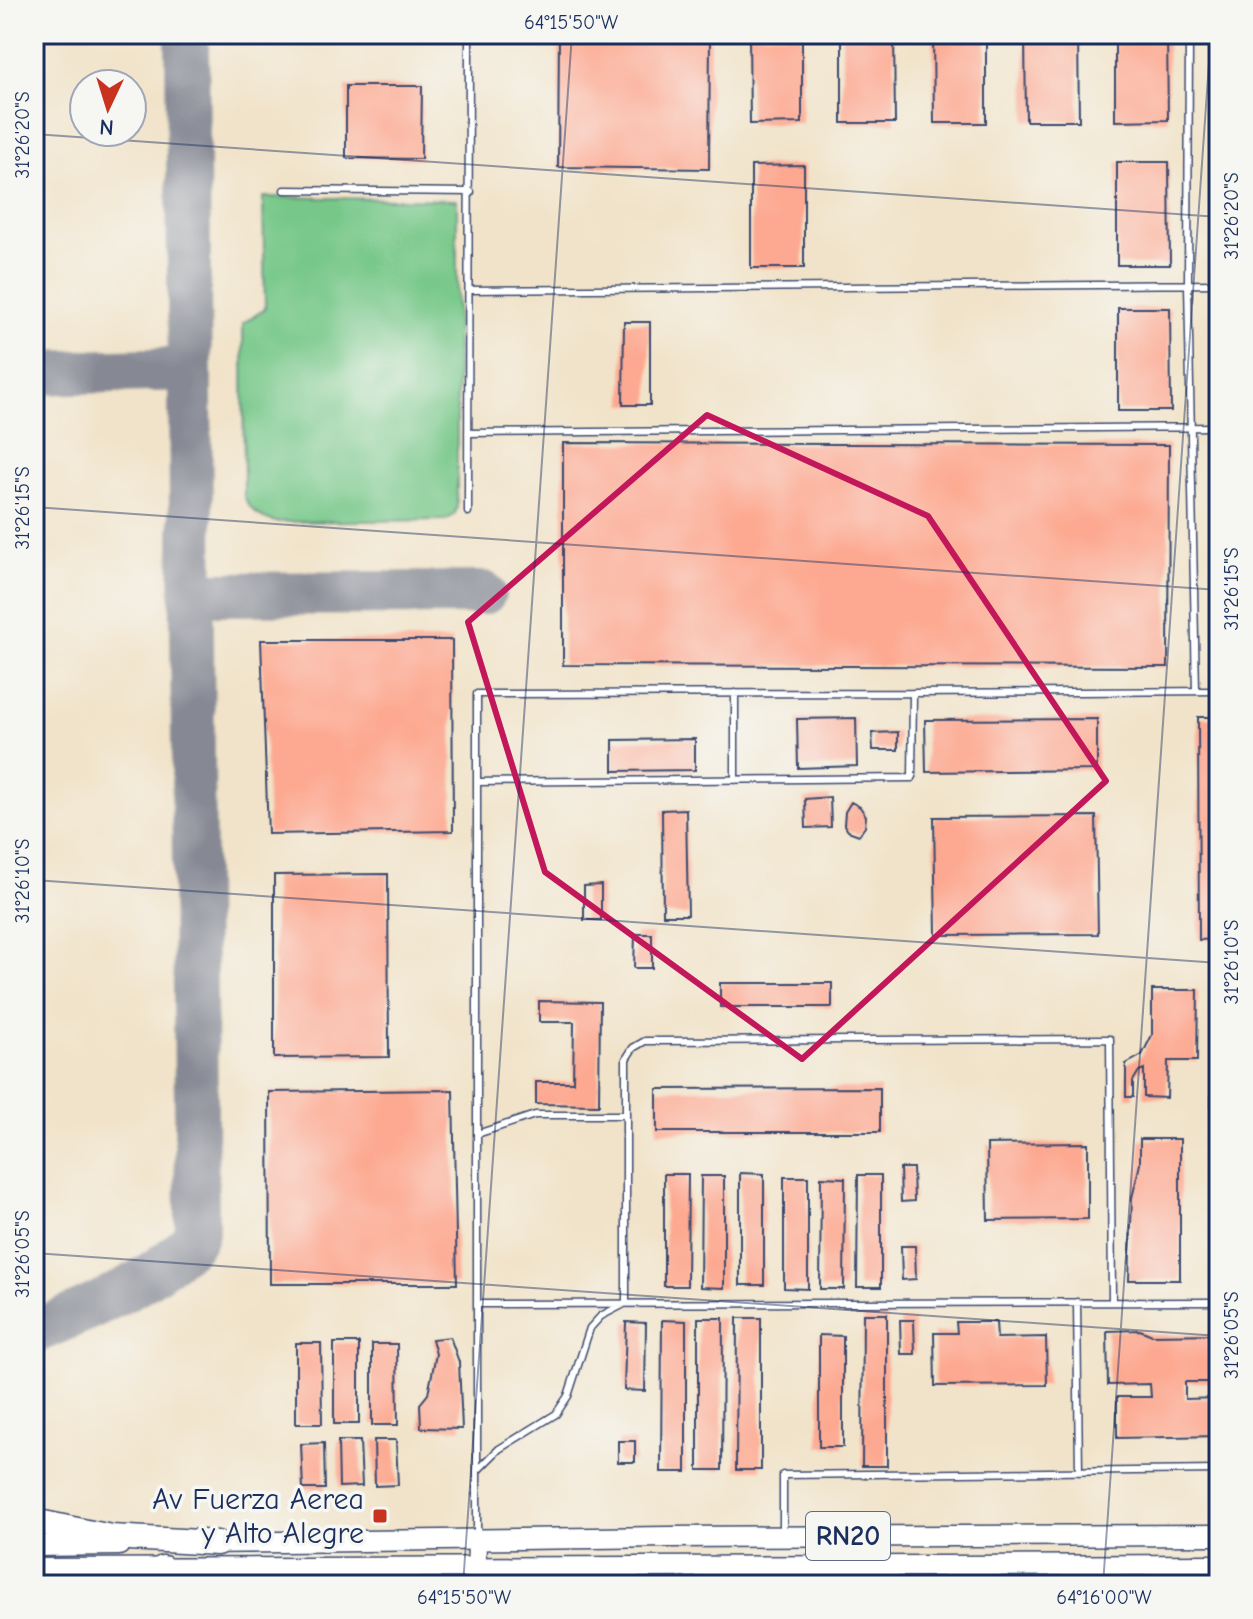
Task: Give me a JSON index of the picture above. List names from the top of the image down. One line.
{"streets":{"main road":["RN20"]},"places":{"transit":["Av Fuerza Aerea y Alto Alegre"]},"north":"bottom","coordinates":["64°15'50\"W","31°26'20\"S","31°26'15\"S","31°26'10\"S","31°26'05\"S","64°16'00\"W"]}
